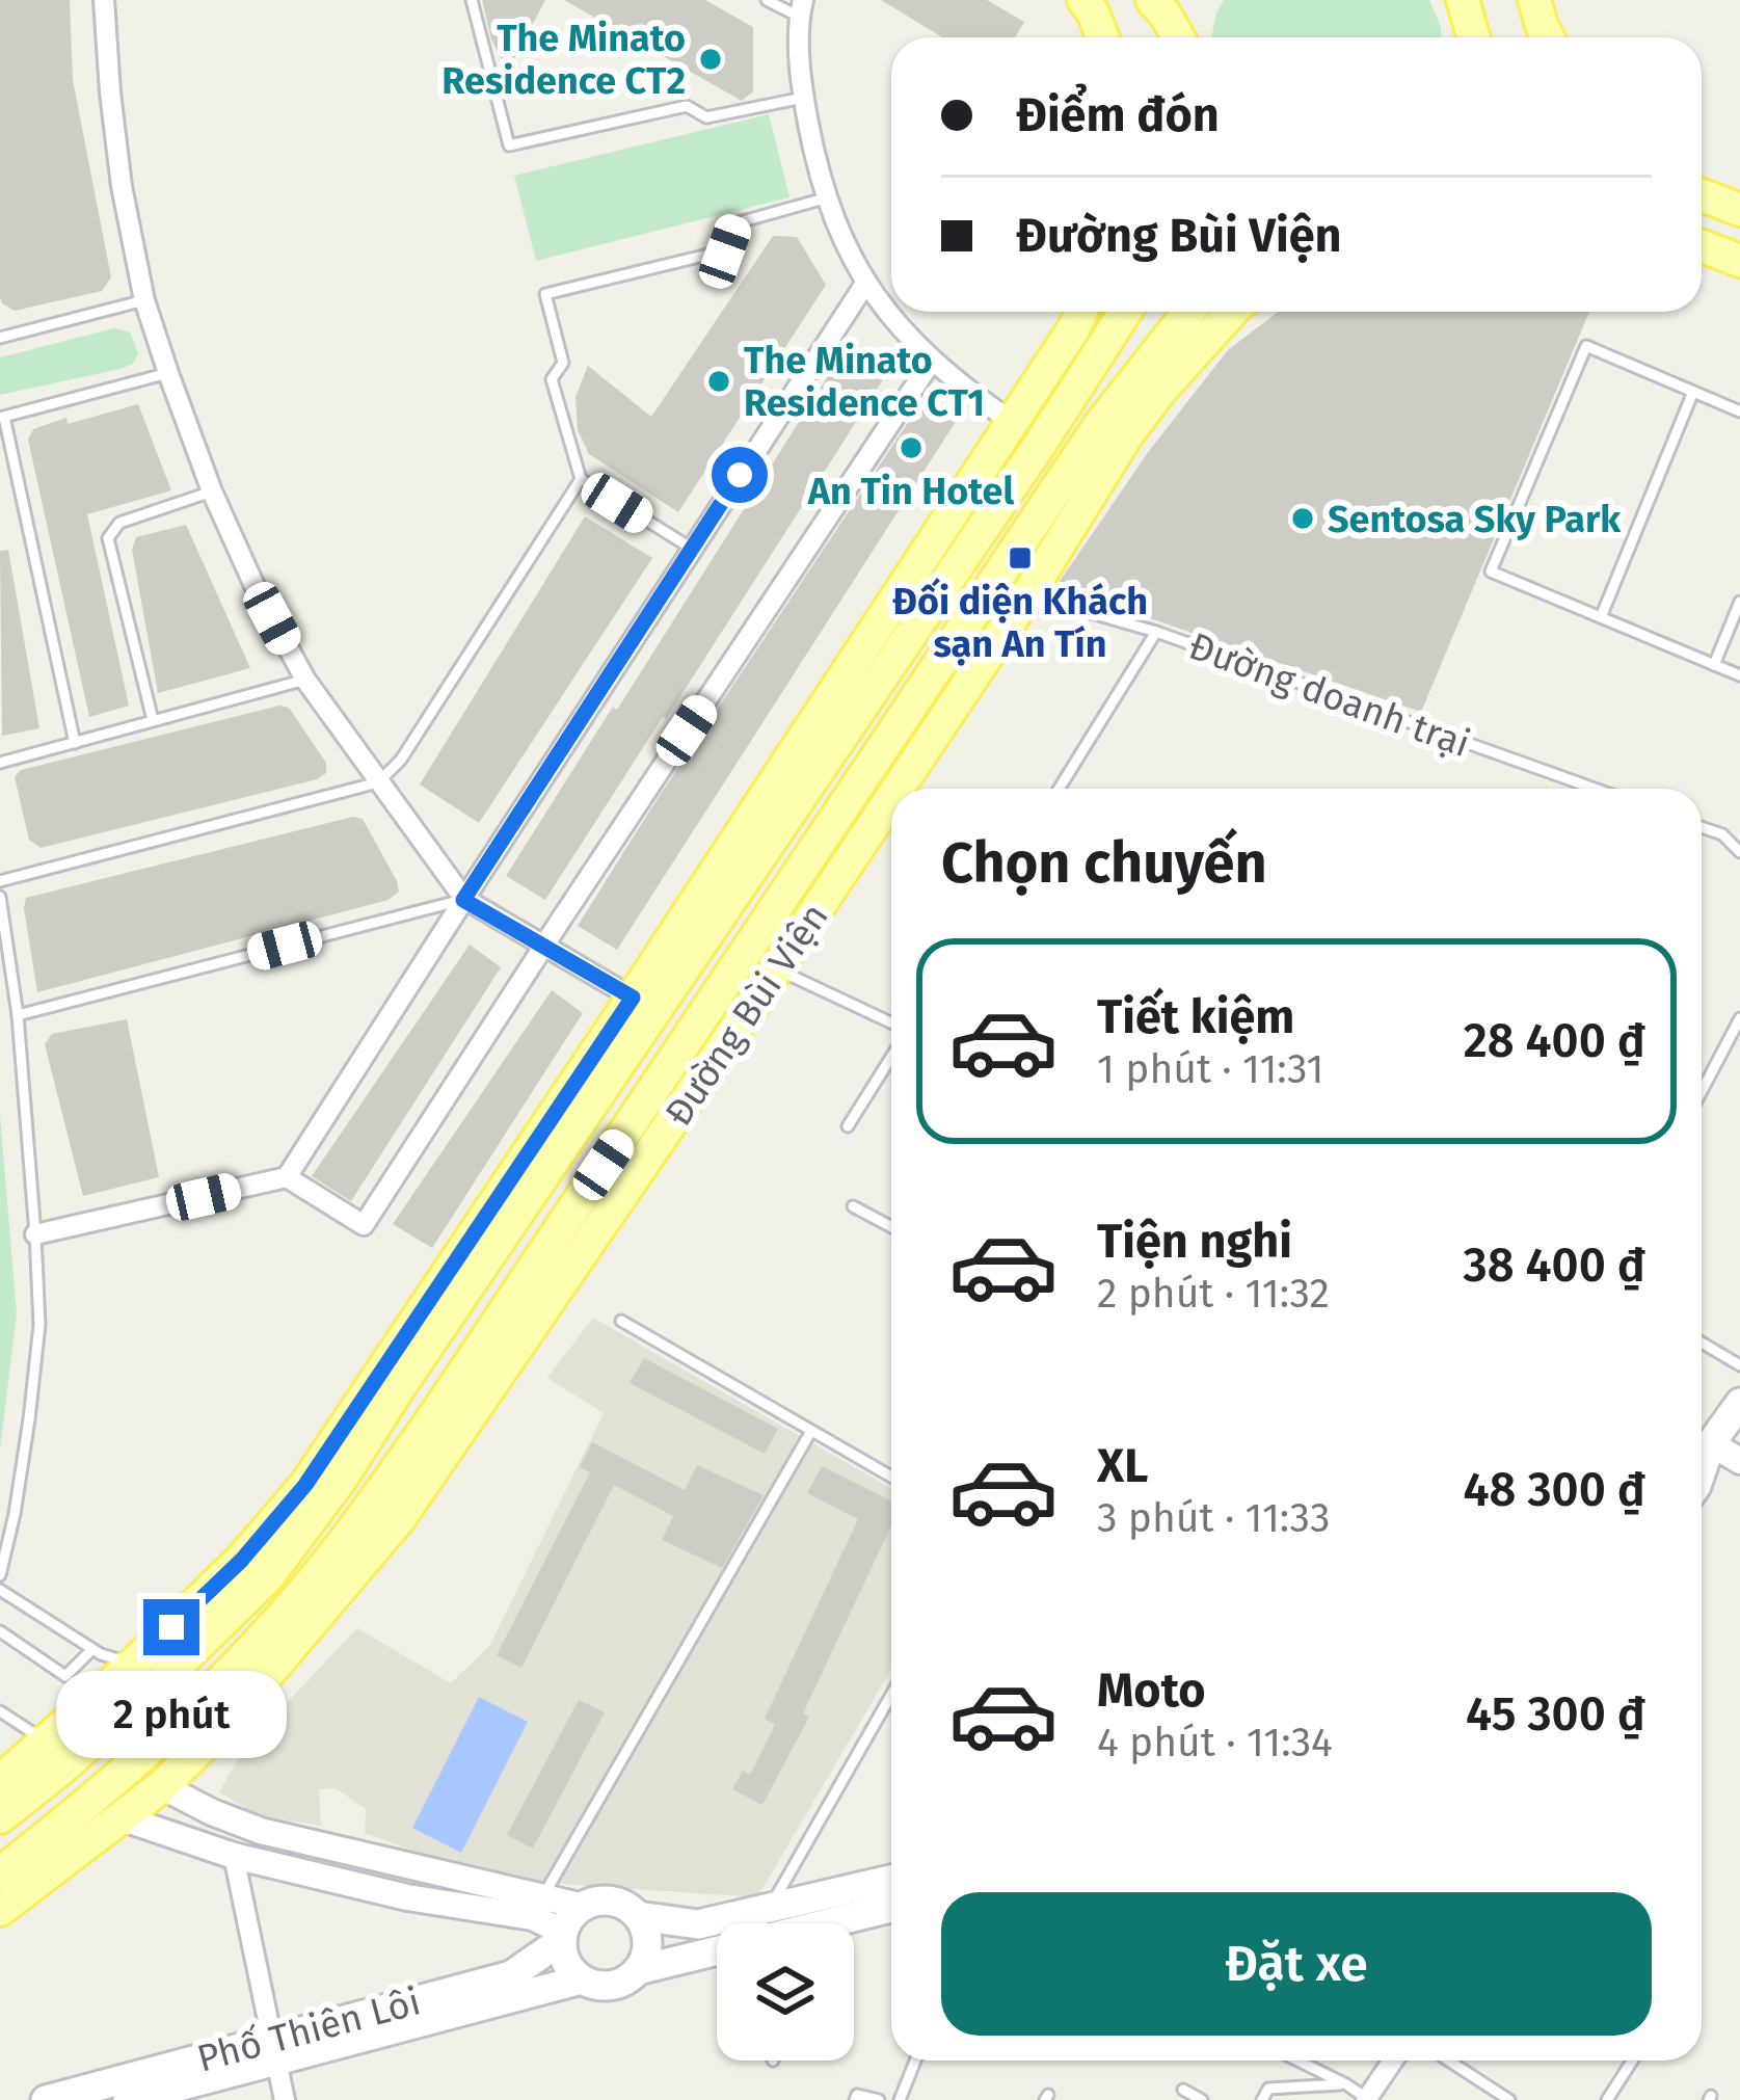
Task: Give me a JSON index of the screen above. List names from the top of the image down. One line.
{"streets":{"main road":["Đường Bùi Viện","Phố Thiên Lôi"],"lane":["Đường doanh trại"]},"crossings":[["Đường doanh trại","Đường Bùi Viện"]],"places":{"other":["The Minato Residence CT2","The Minato Residence CT1","An Tin Hotel","Sentosa Sky Park"],"transit":["Đối diện Khách sạn An Tín"]},"page":{"banner":["Điểm đón","Đường Bùi Viện"],"heading":"Chọn chuyến","list":[{"name":"Tiết kiệm","note":"1 phút · 11:31","value":"28 400 ₫"},{"name":"Tiện nghi","note":"2 phút · 11:32","value":"38 400 ₫"},{"name":"XL","note":"3 phút · 11:33","value":"48 300 ₫"},{"name":"Moto","note":"4 phút · 11:34","value":"45 300 ₫"}],"bubble":"2 phút","buttons":"Đặt xe"}}
